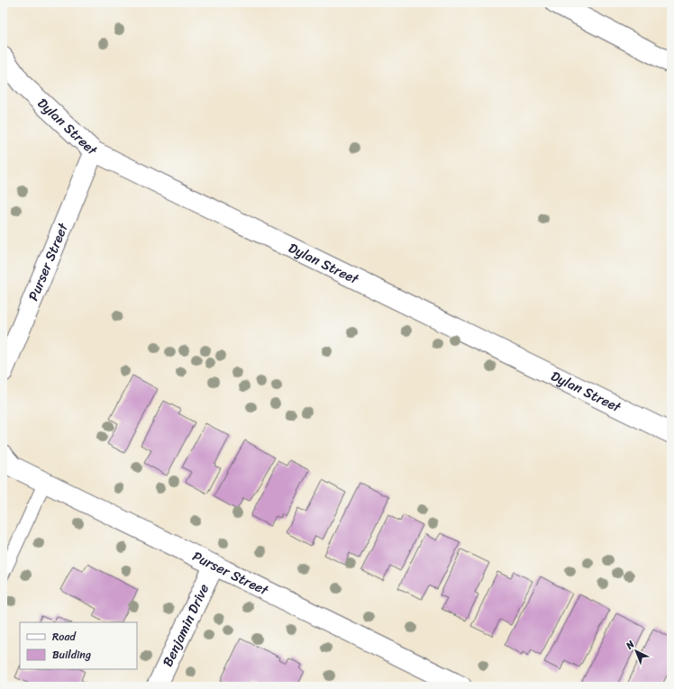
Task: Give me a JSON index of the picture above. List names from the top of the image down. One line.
{"streets":{"street":["Dylan Street","Purser Street","Benjamin Drive"]},"crossings":[["Dylan Street","Purser Street"],["Purser Street","Benjamin Drive"]],"legend":["Road","Building"],"north":"top left"}
